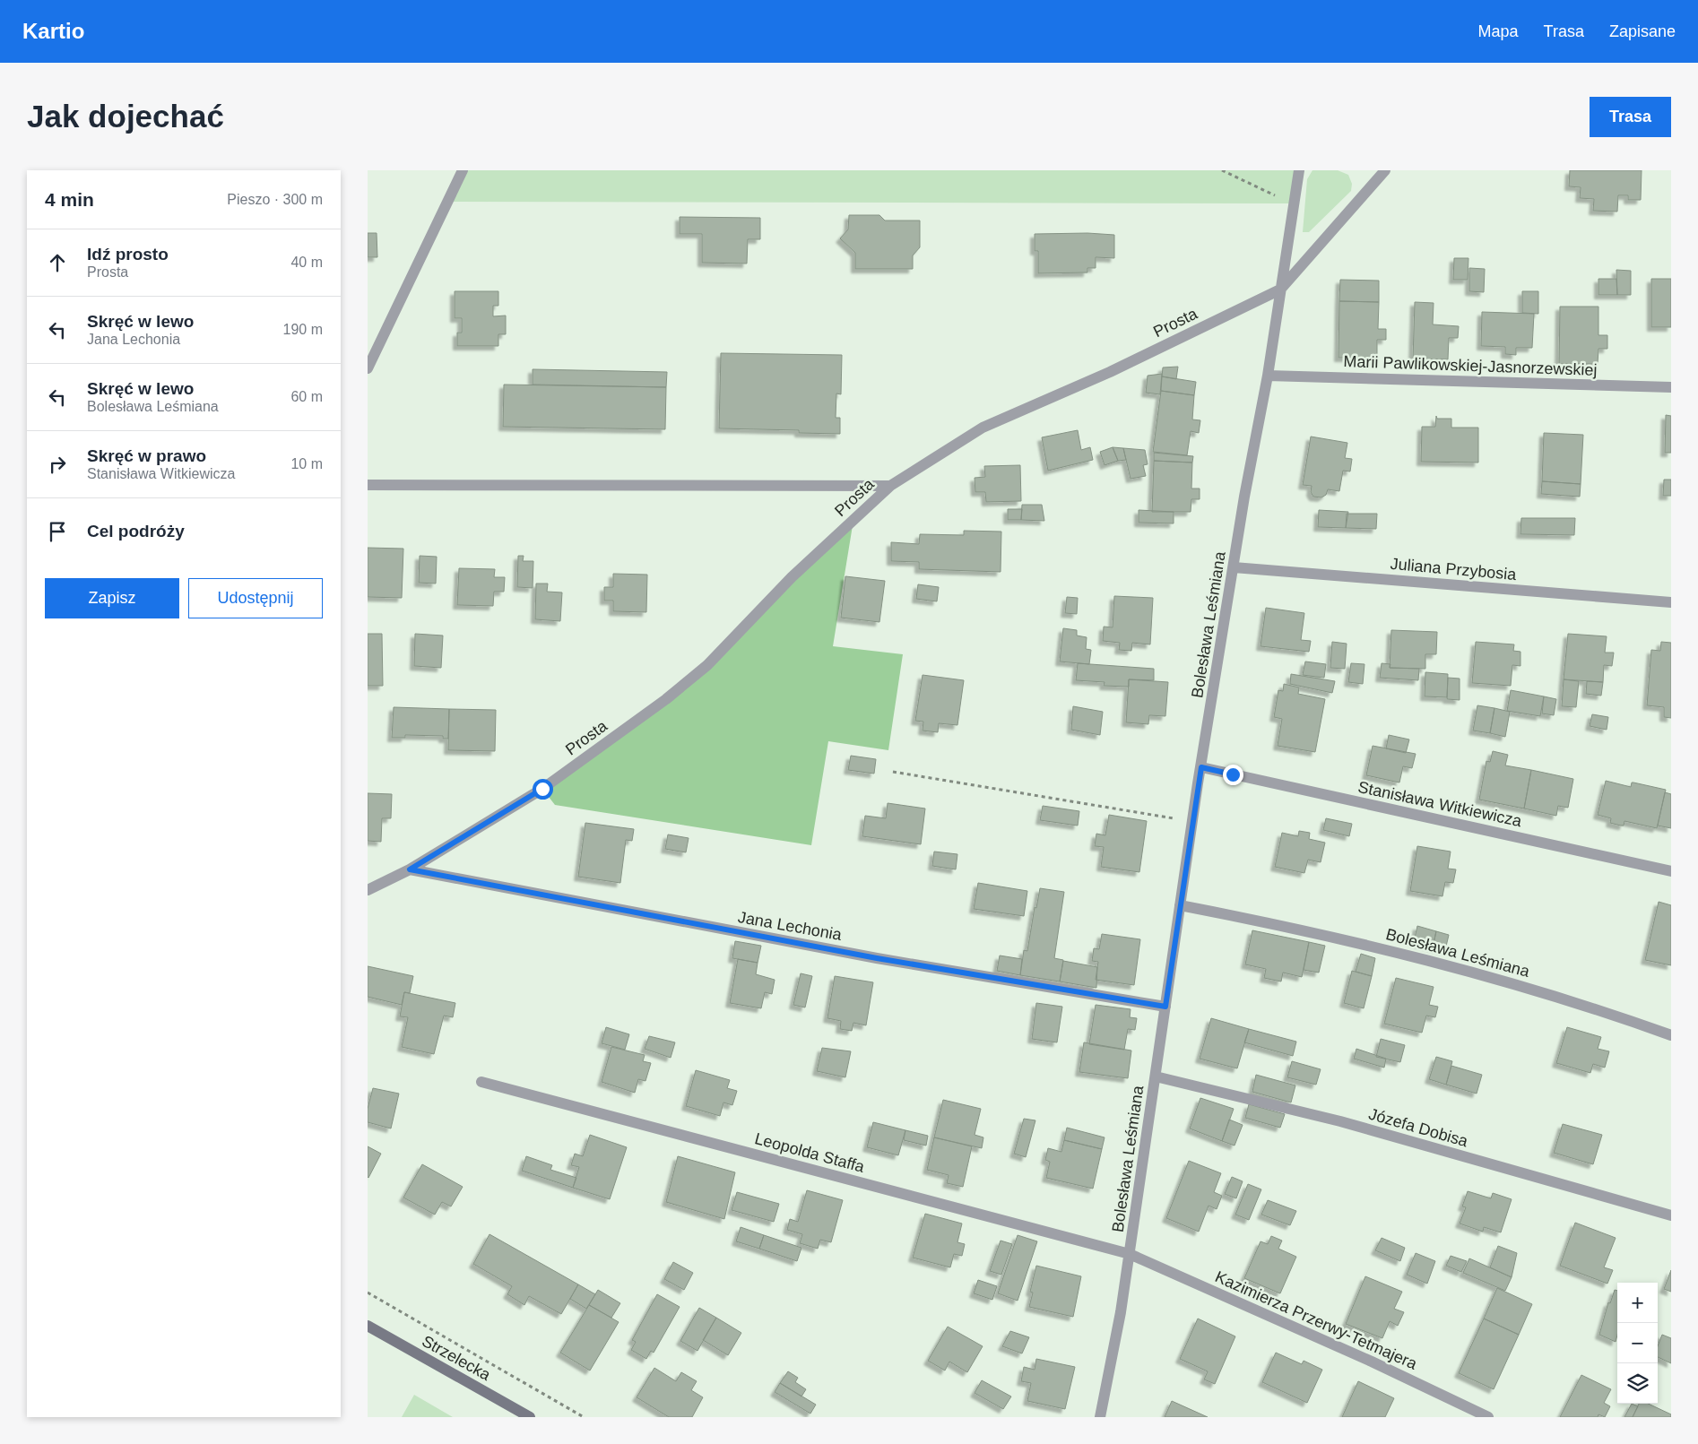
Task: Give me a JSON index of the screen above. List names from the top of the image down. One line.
{"streets":{"main road":["Strzelecka"],"street":["Prosta","Marii Pawlikowskiej-Jasnorzewskiej","Juliana Przybosia","Bolesława Leśmiana","Stanisława Witkiewicza","Jana Lechonia","Józefa Dobisa","Leopolda Staffa","Kazimierza Przerwy-Tetmajera"]},"crossings":[["Prosta","Bolesława Leśmiana"],["Prosta","Jana Lechonia"],["Marii Pawlikowskiej-Jasnorzewskiej","Bolesława Leśmiana"],["Juliana Przybosia","Bolesława Leśmiana"],["Bolesława Leśmiana","Stanisława Witkiewicza"],["Bolesława Leśmiana","Jana Lechonia"],["Bolesława Leśmiana","Józefa Dobisa"],["Bolesława Leśmiana","Leopolda Staffa"],["Bolesława Leśmiana","Kazimierza Przerwy-Tetmajera"],["Leopolda Staffa","Kazimierza Przerwy-Tetmajera"]],"page":{"header":"Kartio","nav":["Mapa","Trasa","Zapisane"],"buttons":["Trasa",["Zapisz","Udostępnij"]],"title":"Jak dojechać","heading":["4 min","Pieszo · 300 m"],"list":[["Idź prosto","Prosta","40 m"],["Skręć w lewo","Jana Lechonia","190 m"],["Skręć w lewo","Bolesława Leśmiana","60 m"],["Skręć w prawo","Stanisława Witkiewicza","10 m"],"Cel podróży"],"map_buttons":["+","−"]}}
